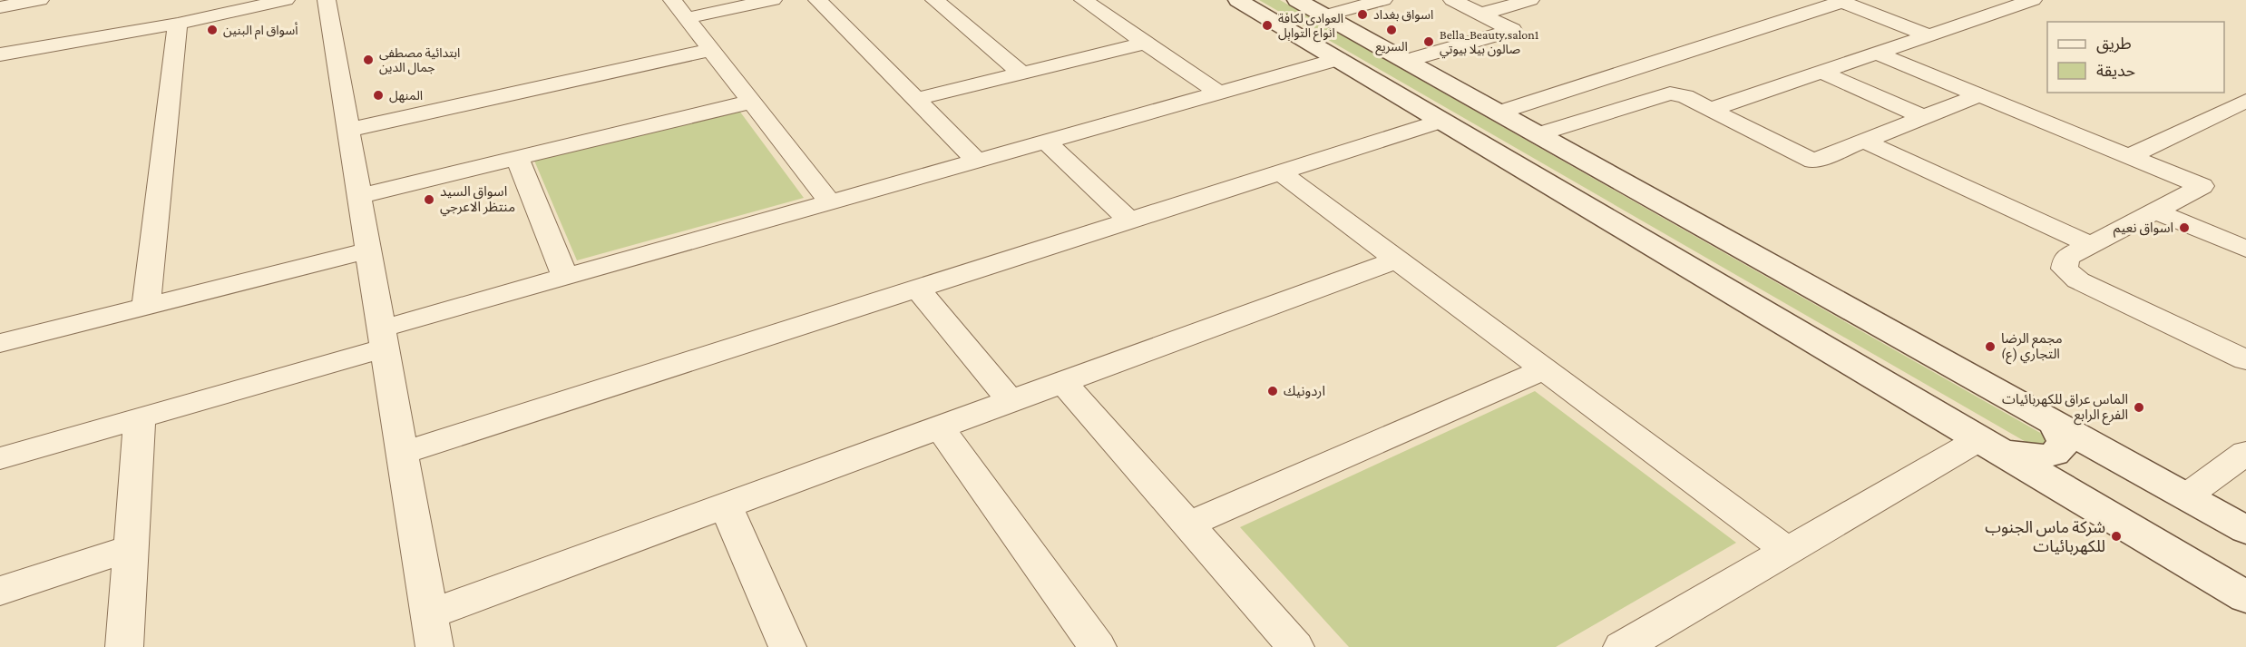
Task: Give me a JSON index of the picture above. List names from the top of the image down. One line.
{"places":["اسواق بغداد","العوادي لكافة انواع التوابل","أسواق ام البنين","السريع","Bella_Beauty.salon1 صالون بيلا بيوتي","ابتدائية مصطفى جمال الدين","المنهل","اسواق السيد منتظر الاعرجي","اسواق نعيم","مجمع الرضا (ع) التجاري","اردونيك","الماس عراق للكهربائيات الفرع الرابع","شركة ماس الجنوب للكهربائيات"],"legend":["طريق","حديقة"]}
